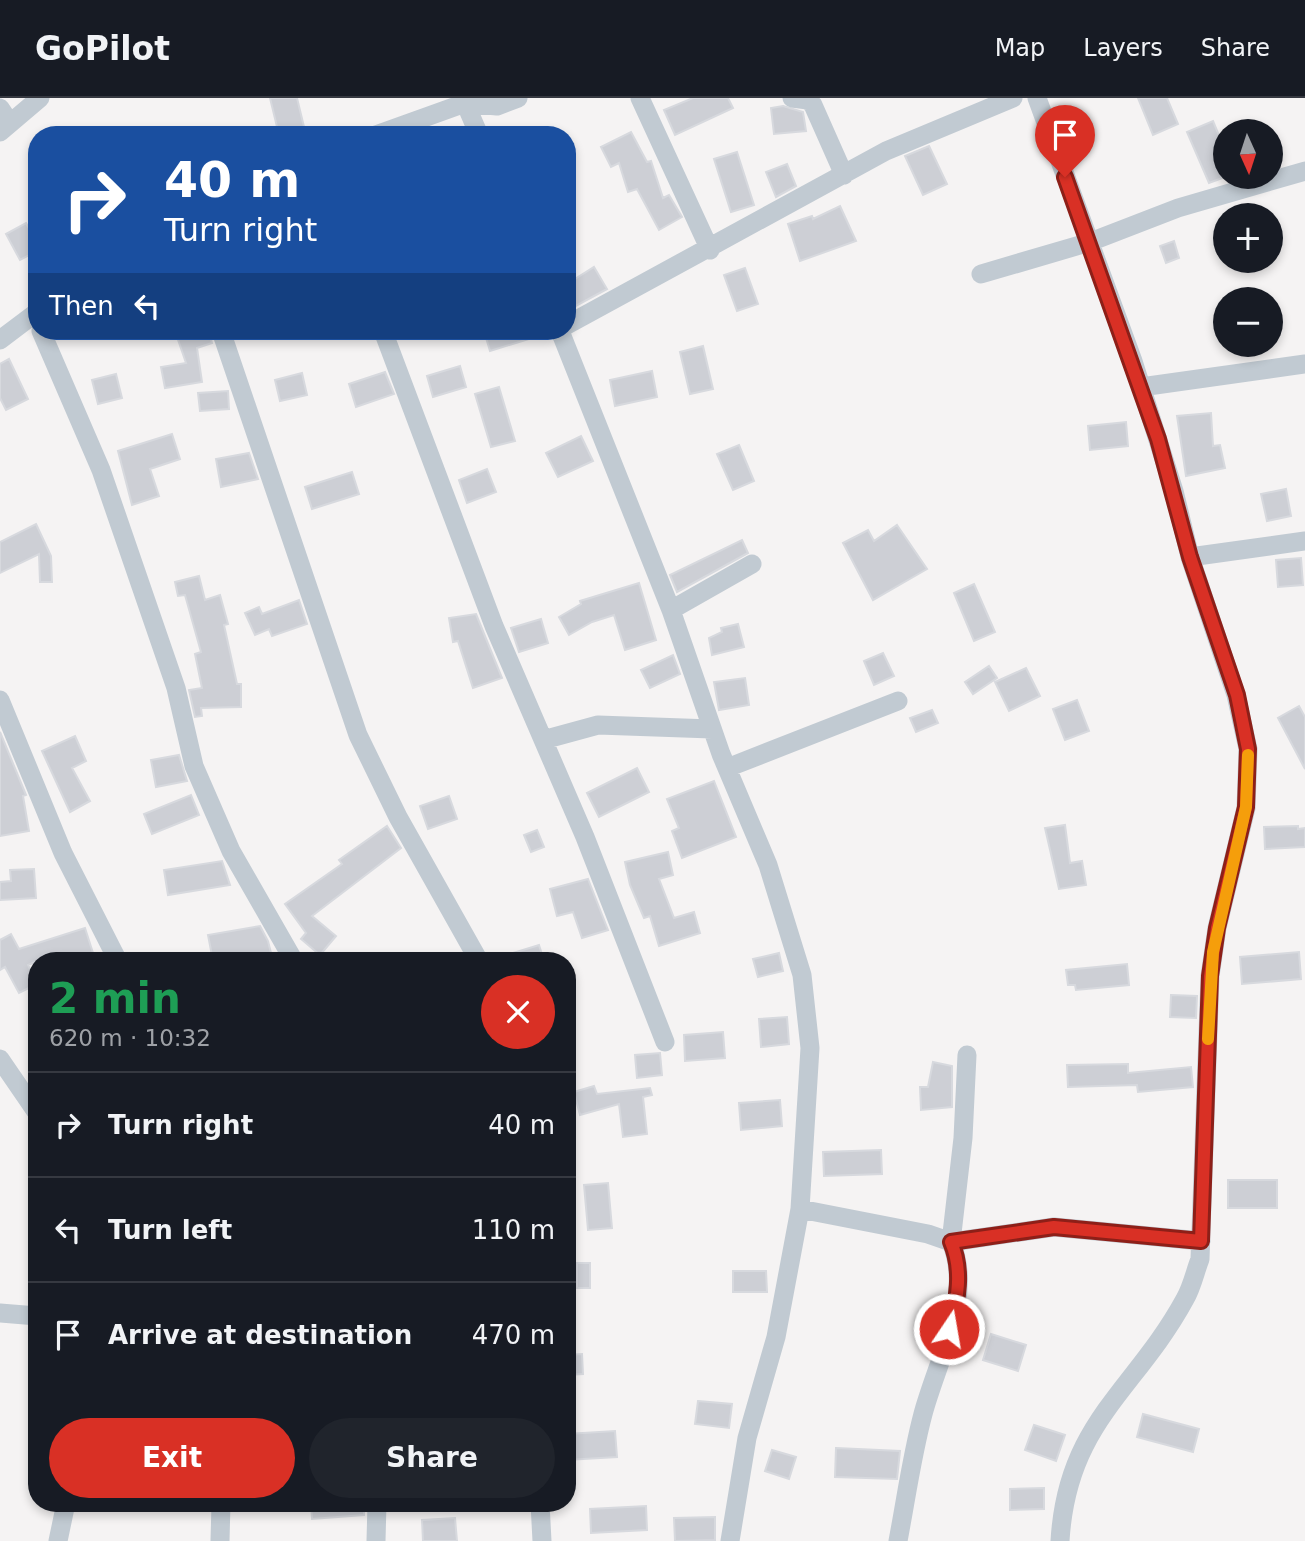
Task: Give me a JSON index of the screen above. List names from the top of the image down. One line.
{"north":"bottom","page":{"header":"GoPilot","nav":["Map","Layers","Share"],"map_buttons":["+","−"],"turn":["40 m","Turn right"],"then":"Then","heading":["2 min","620 m · 10:32"],"list":[{"name":"Turn right","value":"40 m"},{"name":"Turn left","value":"110 m"},{"name":"Arrive at destination","value":"470 m"}],"buttons":["Exit","Share"]}}
